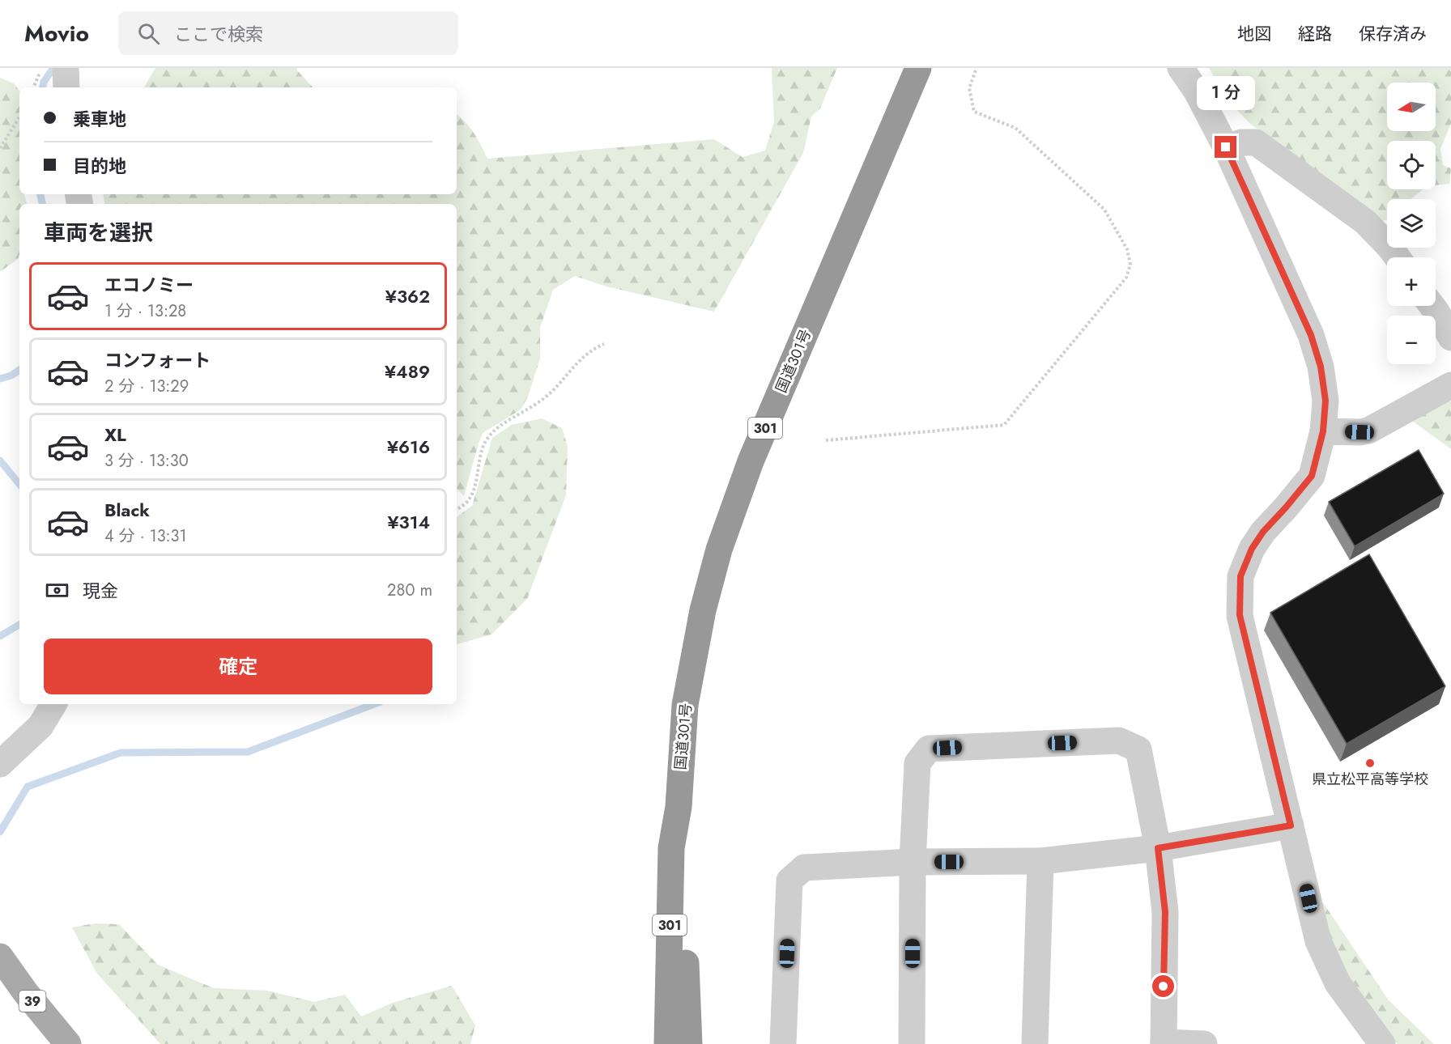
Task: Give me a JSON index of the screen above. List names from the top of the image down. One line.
{"streets":{"highway":["国道301号","301"],"main road":["39"]},"places":["県立松平高等学校"],"north":"left","page":{"header":"Movio","search":"ここで検索","nav":["地図","経路","保存済み"],"bubble":"1 分","map_buttons":["+","−"],"banner":["乗車地","目的地"],"heading":"車両を選択","list":[{"name":"エコノミー","note":"1 分 · 13:28","value":"¥362"},{"name":"コンフォート","note":"2 分 · 13:29","value":"¥489"},{"name":"XL","note":"3 分 · 13:30","value":"¥616"},{"name":"Black","note":"4 分 · 13:31","value":"¥314"}],"pay":["現金","280 m"],"buttons":"確定"}}
